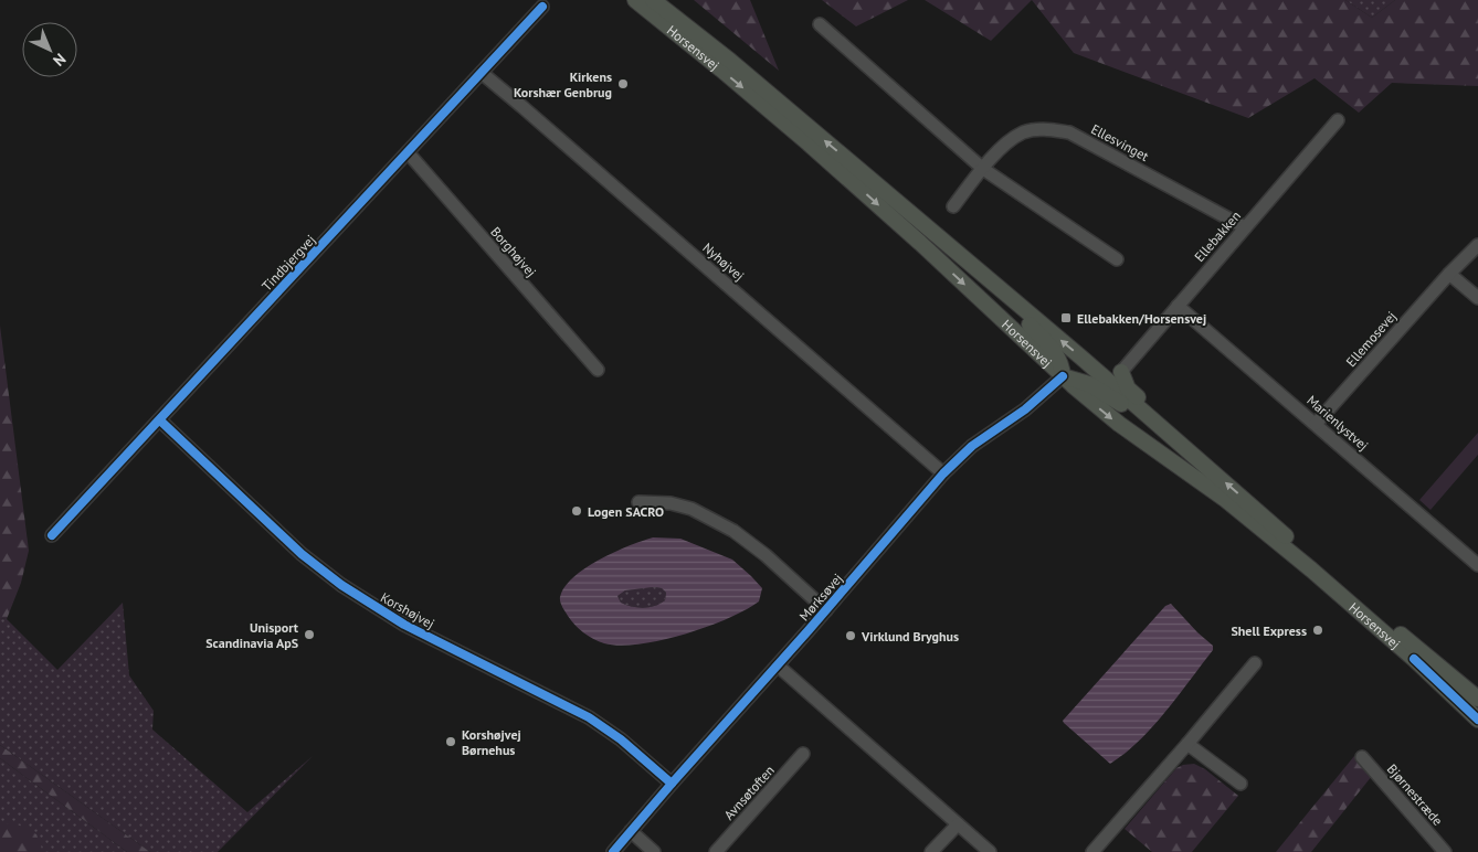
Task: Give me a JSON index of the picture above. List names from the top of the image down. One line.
{"streets":{"main road":["Horsensvej"],"street":["Ellesvinget","Ellebakken","Borghøjvej","Nyhøjvej","Tindbjergvej","Ellemosevej","Marienlystvej","Mørksøvej","Korshøjvej","Avnsøtoften","Bjørnestræde"]},"crossings":[["Horsensvej","Mørksøvej"],["Ellesvinget","Ellebakken"],["Ellebakken","Marienlystvej"],["Borghøjvej","Tindbjergvej"],["Nyhøjvej","Tindbjergvej"],["Nyhøjvej","Mørksøvej"],["Tindbjergvej","Korshøjvej"],["Ellemosevej","Marienlystvej"],["Mørksøvej","Korshøjvej"]],"places":{"other":["Kirkens Korshær Genbrug","Logen SACRO","Shell Express","Unisport Scandinavia ApS","Virklund Bryghus","Korshøjvej Børnehus"],"transit":["Ellebakken/Horsensvej"]},"north":"bottom right"}
